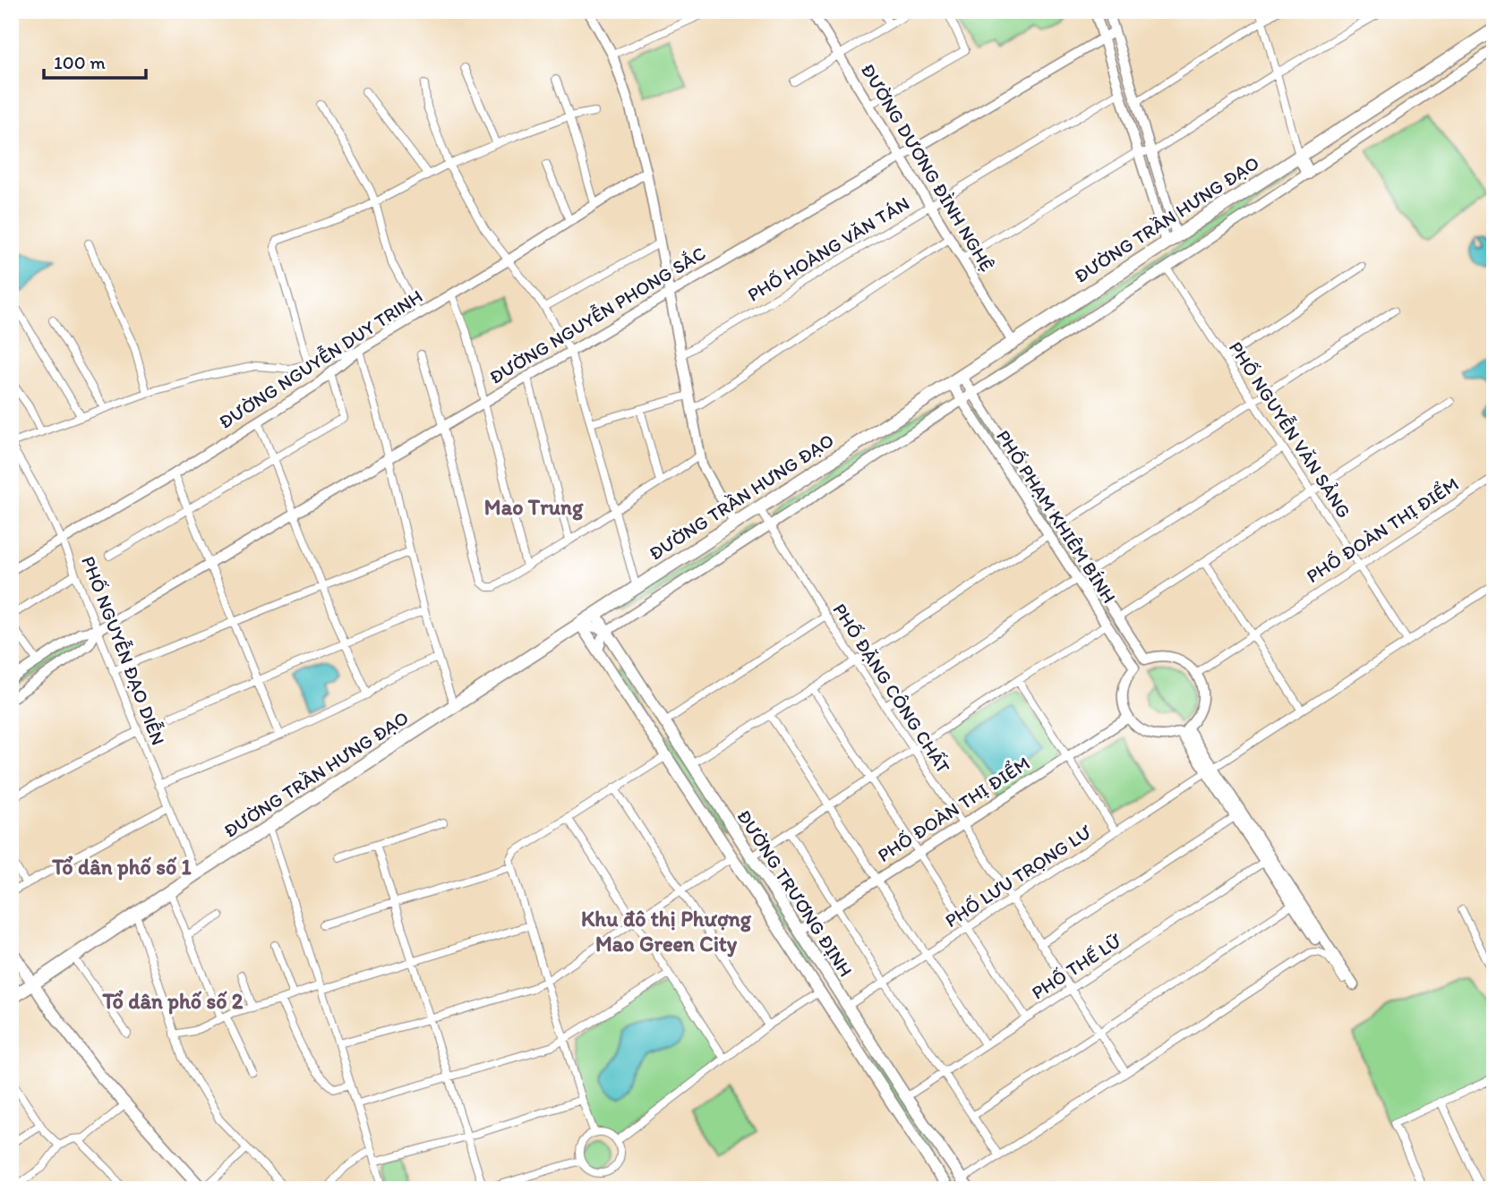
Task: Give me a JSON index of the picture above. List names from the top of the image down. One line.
{"streets":{"highway":["ĐƯỜNG TRẦN HƯNG ĐẠO"],"main road":["ĐƯỜNG TRƯƠNG ĐỊNH"],"street":["ĐƯỜNG DƯƠNG ĐÌNH NGHỆ","PHỐ HOÀNG VĂN TÁN","ĐƯỜNG NGUYỄN PHONG SẮC","ĐƯỜNG NGUYỄN DUY TRINH","PHỐ NGUYỄN VĂN SẢNG","PHỐ PHẠM KHIÊM BÍNH","PHỐ ĐOÀN THỊ ĐIỂM","PHỐ NGUYỄN ĐẠO DIỄN","PHỐ ĐẶNG CÔNG CHẤT","PHỐ LƯU TRỌNG LƯ","PHỐ THẾ LỮ"]},"crossings":[["ĐƯỜNG DƯƠNG ĐÌNH NGHỆ","ĐƯỜNG TRẦN HƯNG ĐẠO"],["ĐƯỜNG DƯƠNG ĐÌNH NGHỆ","PHỐ HOÀNG VĂN TÁN"],["ĐƯỜNG DƯƠNG ĐÌNH NGHỆ","ĐƯỜNG NGUYỄN PHONG SẮC"],["ĐƯỜNG TRẦN HƯNG ĐẠO","PHỐ NGUYỄN VĂN SẢNG"],["ĐƯỜNG TRẦN HƯNG ĐẠO","PHỐ PHẠM KHIÊM BÍNH"],["ĐƯỜNG TRẦN HƯNG ĐẠO","PHỐ NGUYỄN ĐẠO DIỄN"],["ĐƯỜNG TRẦN HƯNG ĐẠO","PHỐ ĐẶNG CÔNG CHẤT"],["ĐƯỜNG TRẦN HƯNG ĐẠO","ĐƯỜNG TRƯƠNG ĐỊNH"],["ĐƯỜNG NGUYỄN PHONG SẮC","PHỐ NGUYỄN ĐẠO DIỄN"],["ĐƯỜNG NGUYỄN DUY TRINH","PHỐ NGUYỄN ĐẠO DIỄN"],["PHỐ NGUYỄN VĂN SẢNG","PHỐ ĐOÀN THỊ ĐIỂM"],["PHỐ NGUYỄN VĂN SẢNG","PHỐ LƯU TRỌNG LƯ"],["PHỐ PHẠM KHIÊM BÍNH","PHỐ ĐOÀN THỊ ĐIỂM"],["PHỐ ĐOÀN THỊ ĐIỂM","PHỐ ĐẶNG CÔNG CHẤT"],["PHỐ ĐOÀN THỊ ĐIỂM","ĐƯỜNG TRƯƠNG ĐỊNH"],["PHỐ ĐẶNG CÔNG CHẤT","PHỐ LƯU TRỌNG LƯ"],["PHỐ ĐẶNG CÔNG CHẤT","PHỐ THẾ LỮ"],["PHỐ LƯU TRỌNG LƯ","ĐƯỜNG TRƯƠNG ĐỊNH"],["ĐƯỜNG TRƯƠNG ĐỊNH","PHỐ THẾ LỮ"]],"districts":["Mao Trung","Tổ dân phố số 1","Khu đô thị Phượng Mao Green City","Tổ dân phố số 2"],"scale_bar":"100 m"}
